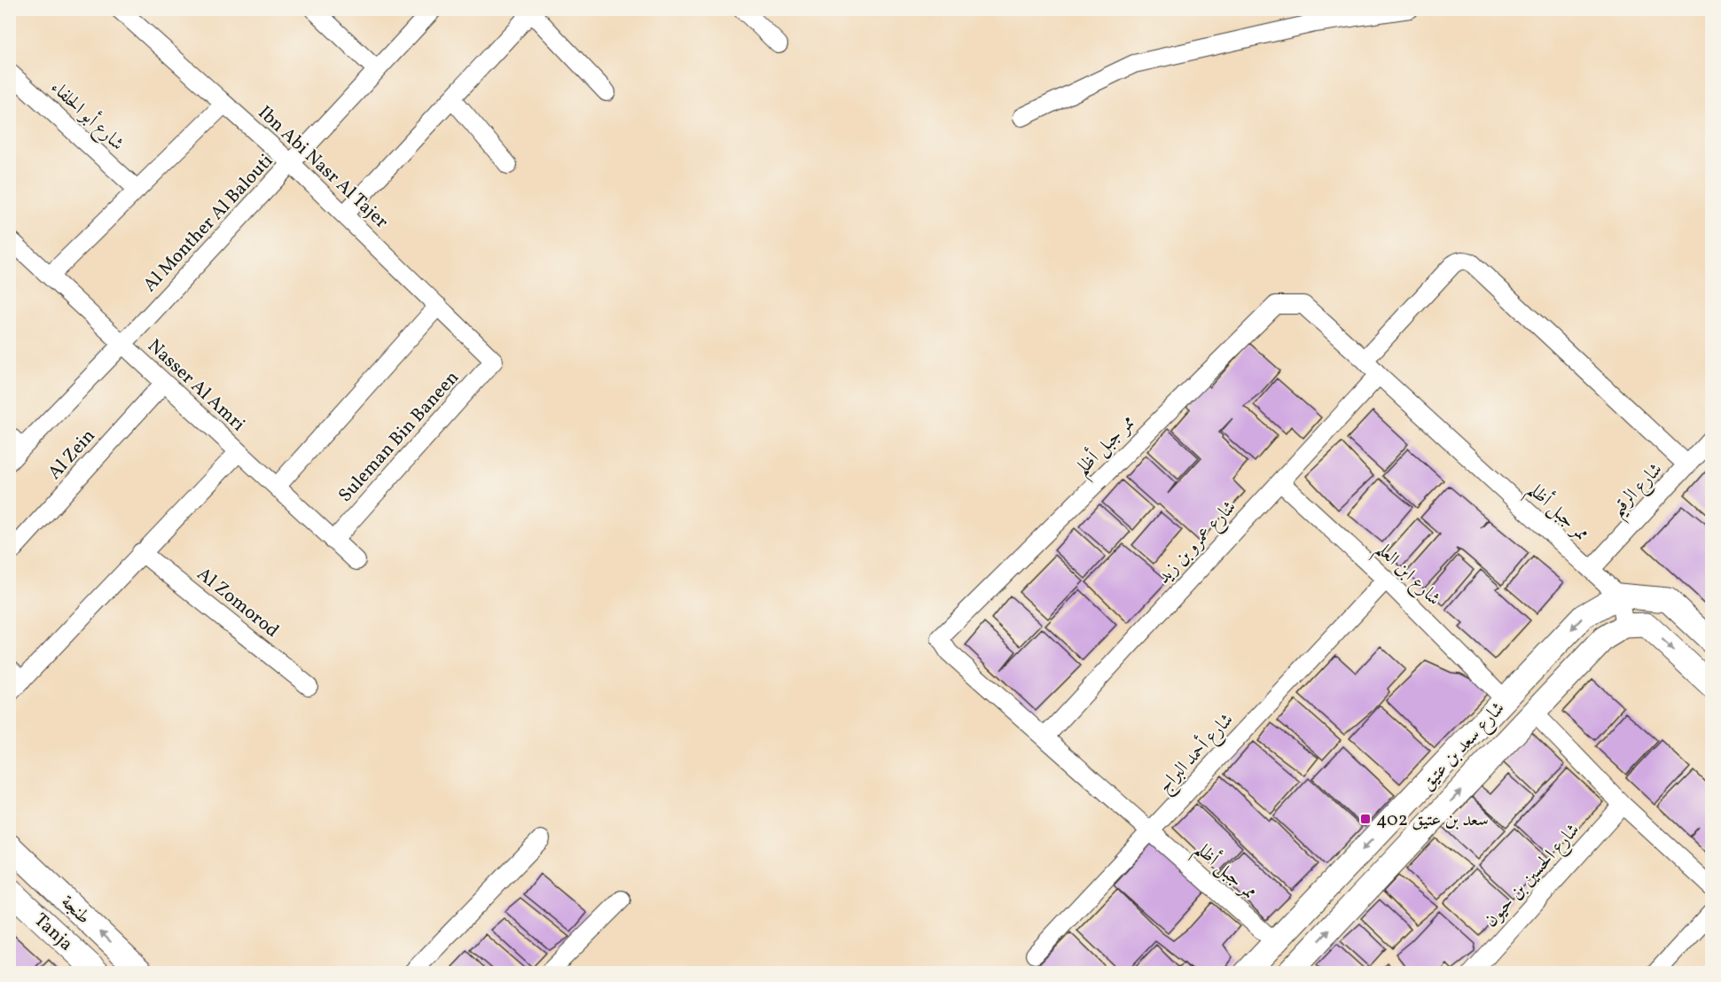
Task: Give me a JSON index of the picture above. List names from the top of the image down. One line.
{"streets":{"street":["شارع أبو الحلفاء","Ibn Abi Nasr Al Tajer","Al Monther Al Balouti","Nasser Al Amri","Suleman Bin Baneen","ممر جبل أظلم","Al Zein","شارع الرقيم","شارع عمرو بن زيد","شارع ابن العلم","Al Zomorod","شارع سعد بن عتيق","شارع أحمد البراج","شارع الحسين بن حيون","طنجة","Tanja"]},"crossings":[["Ibn Abi Nasr Al Tajer","Al Monther Al Balouti"],["Ibn Abi Nasr Al Tajer","Suleman Bin Baneen"],["Al Monther Al Balouti","Nasser Al Amri"],["Nasser Al Amri","Suleman Bin Baneen"],["Nasser Al Amri","Al Zein"],["ممر جبل أظلم","شارع الرقيم"],["ممر جبل أظلم","شارع عمرو بن زيد"],["ممر جبل أظلم","شارع سعد بن عتيق"],["ممر جبل أظلم","شارع أحمد البراج"],["شارع عمرو بن زيد","شارع ابن العلم"],["شارع ابن العلم","شارع سعد بن عتيق"],["شارع ابن العلم","شارع أحمد البراج"]],"one_way":["طنجة"],"places":{"transit":["سعد بن عتيق 402"]}}
